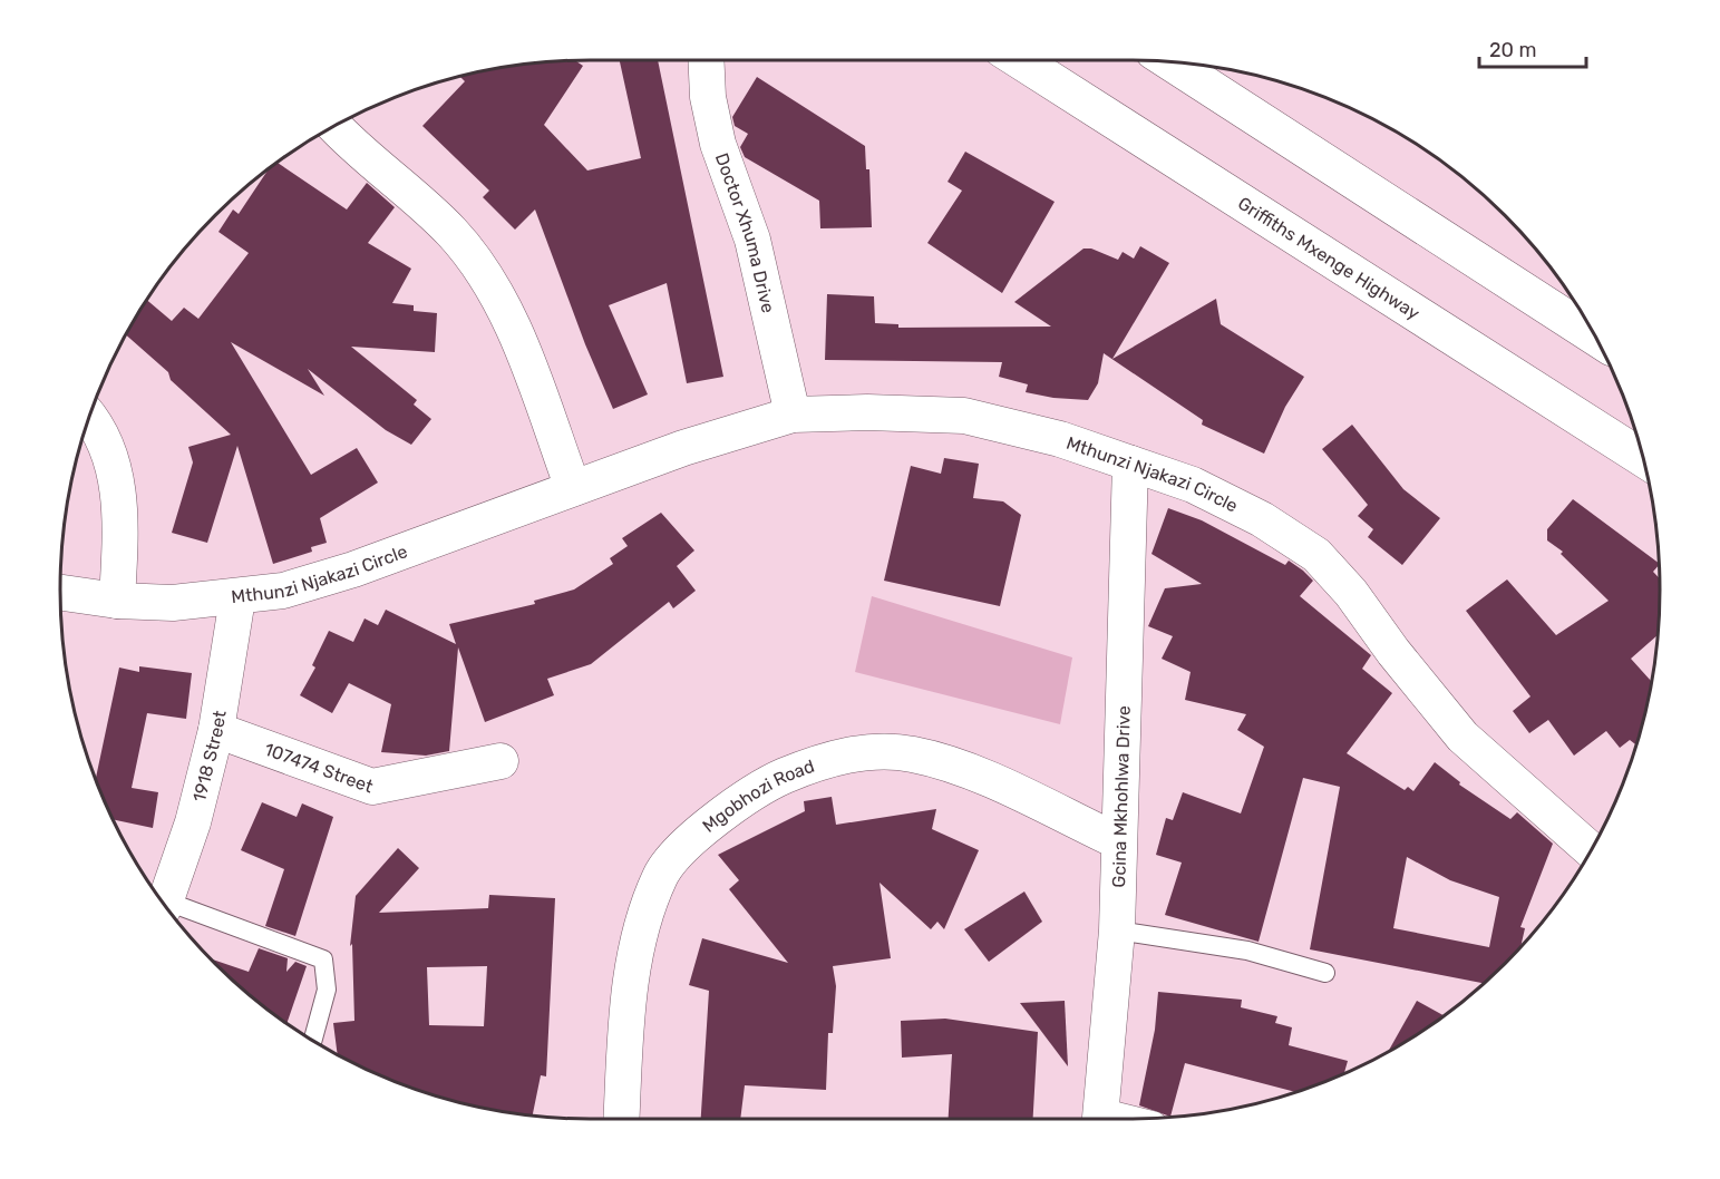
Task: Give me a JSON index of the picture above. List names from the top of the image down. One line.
{"streets":{"street":["Doctor Xhuma Drive","Griffiths Mxenge Highway","Mthunzi Njakazi Circle","1918 Street","107474 Street","Gcina Mkhohlwa Drive","Mgobhozi Road"]},"crossings":[["Doctor Xhuma Drive","Mthunzi Njakazi Circle"],["Mthunzi Njakazi Circle","1918 Street"],["Mthunzi Njakazi Circle","Gcina Mkhohlwa Drive"],["1918 Street","107474 Street"],["Gcina Mkhohlwa Drive","Mgobhozi Road"]],"scale_bar":"20 m"}
